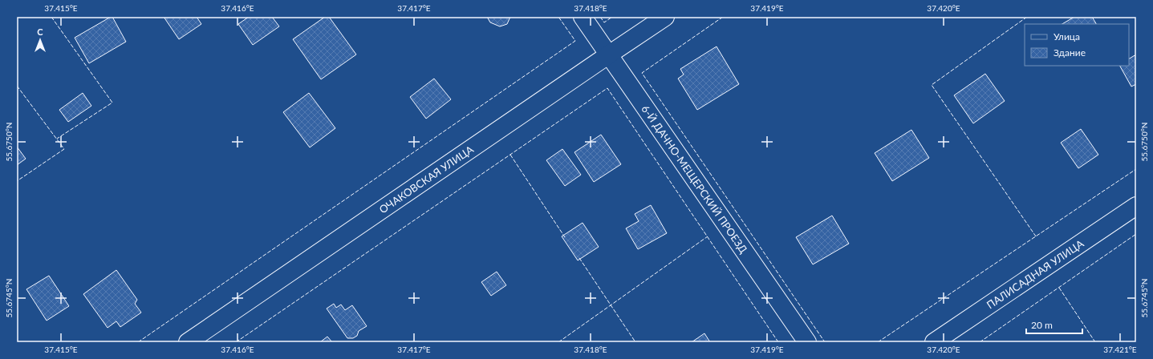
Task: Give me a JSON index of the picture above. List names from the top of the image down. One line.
{"streets":{"street":["ОЧАКОВСКАЯ УЛИЦА","6-Й ДАЧНО-МЕЩЕРСКИЙ ПРОЕЗД","ПАЛИСАДНАЯ УЛИЦА"]},"crossings":[["ОЧАКОВСКАЯ УЛИЦА","6-Й ДАЧНО-МЕЩЕРСКИЙ ПРОЕЗД"]],"legend":["Улица","Здание"],"scale_bar":"20 m","north":"top","coordinates":["37.415°E","37.416°E","37.417°E","37.418°E","37.419°E","37.420°E","55.6750°N","55.6745°N","37.421°E"]}
